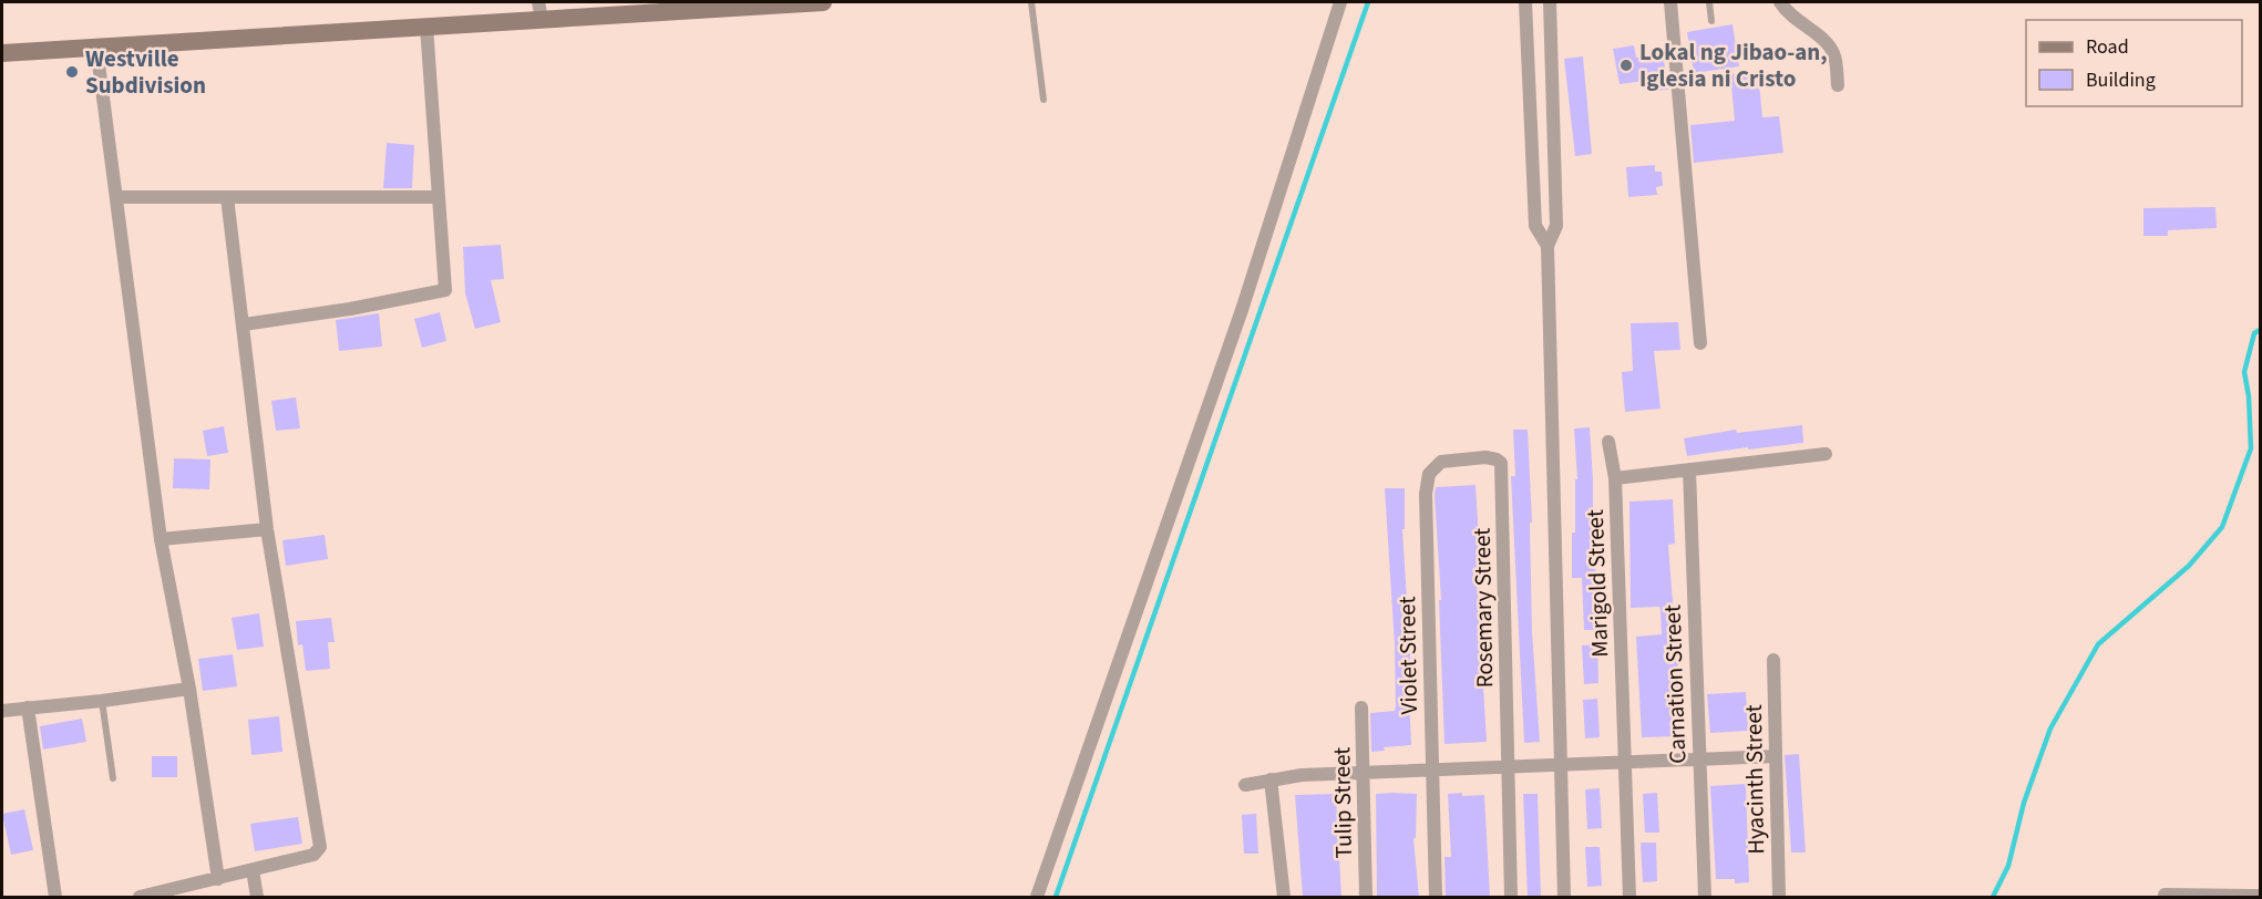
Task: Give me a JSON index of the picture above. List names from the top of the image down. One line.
{"streets":{"street":["Marigold Street","Rosemary Street","Violet Street","Carnation Street","Hyacinth Street","Tulip Street"]},"crossings":[["Marigold Street","Carnation Street"],["Rosemary Street","Violet Street"]],"places":["Lokal ng Jibao-an, Iglesia ni Cristo","Westville Subdivision"],"legend":["Road","Building"]}
